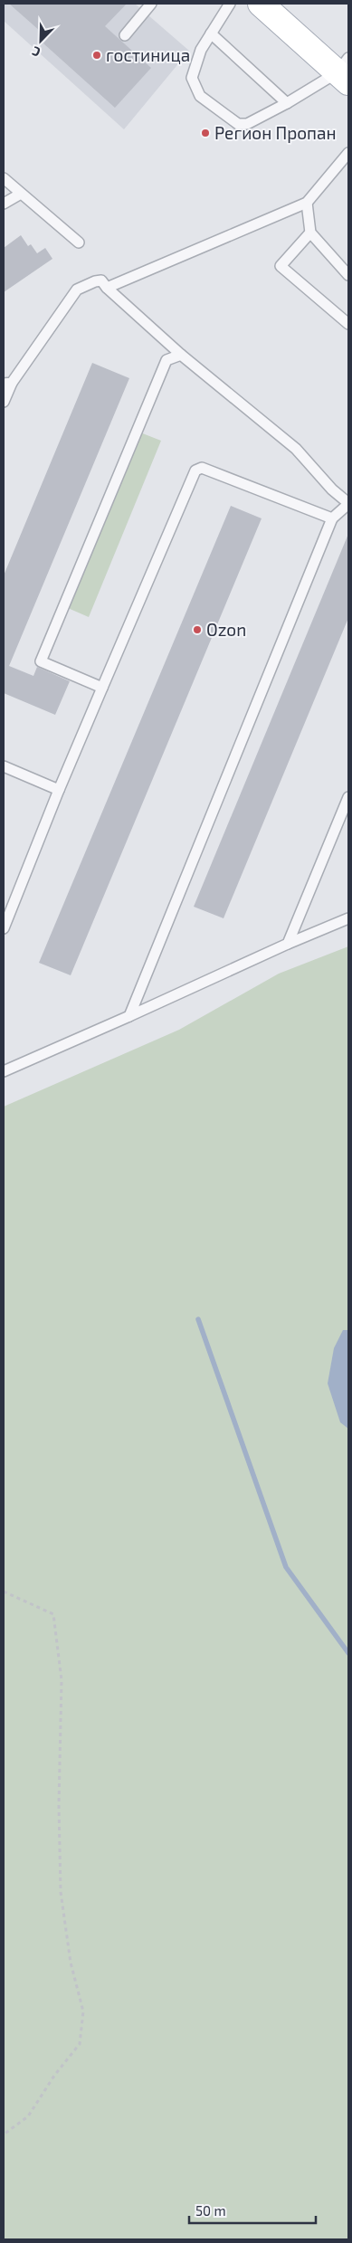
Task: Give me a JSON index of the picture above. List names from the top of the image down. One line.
{"places":["гостиница","Регион Пропан","Ozon"],"scale_bar":"50 m","north":"bottom left"}
